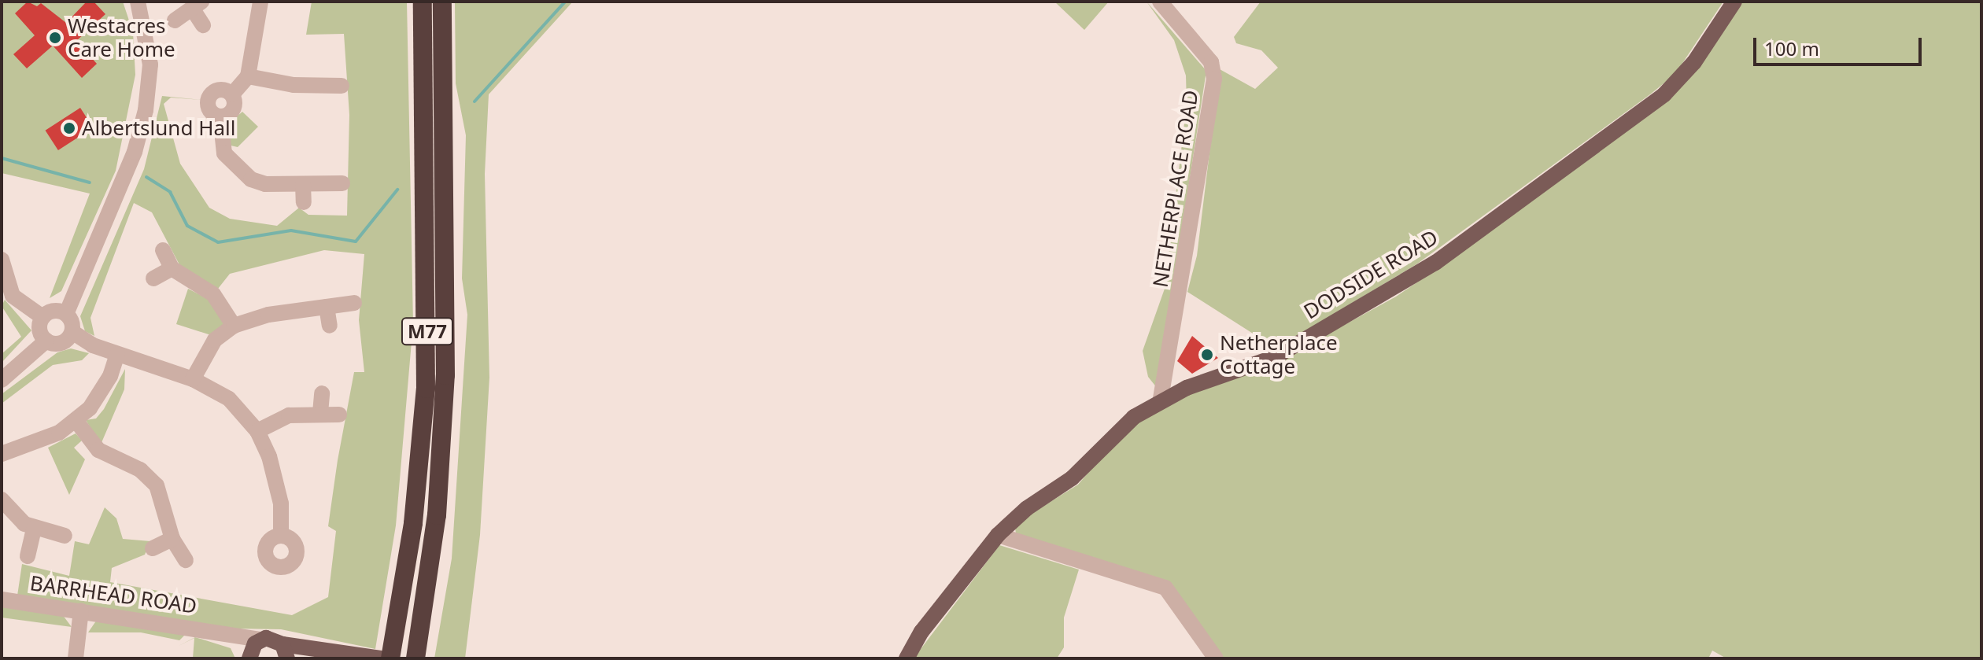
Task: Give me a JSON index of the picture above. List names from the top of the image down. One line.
{"streets":{"highway":["M77"],"main road":["DODSIDE ROAD"],"street":["NETHERPLACE ROAD","BARRHEAD ROAD"]},"crossings":[["NETHERPLACE ROAD","DODSIDE ROAD"]],"places":["Westacres Care Home","Albertslund Hall","Netherplace Cottage"],"scale_bar":"100 m"}
